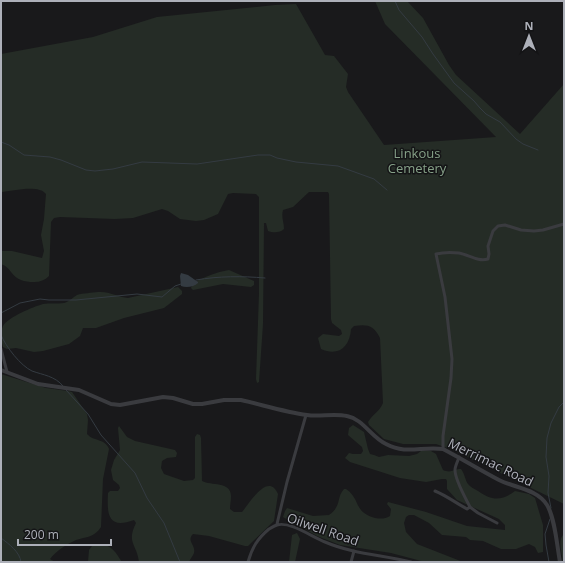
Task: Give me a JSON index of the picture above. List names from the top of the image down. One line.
{"streets":{"street":["Merrimac Road","Oilwell Road"]},"parks":["Linkous Cemetery"],"scale_bar":"200 m","north":"top"}
